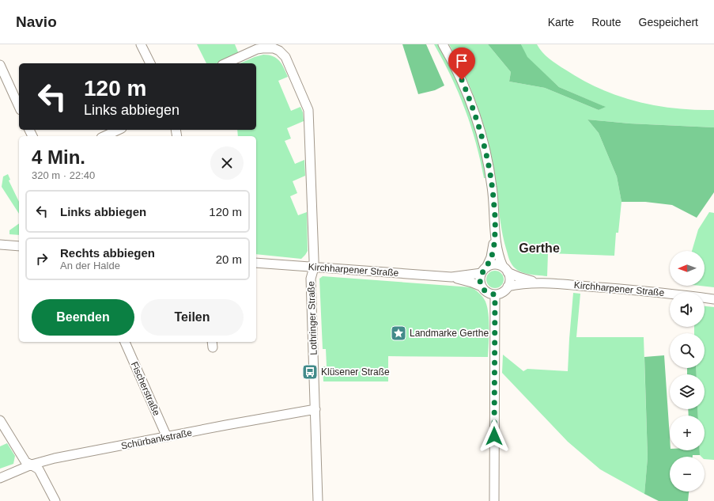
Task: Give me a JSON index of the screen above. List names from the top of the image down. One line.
{"streets":{"street":["Kirchharpener Straße","Lothringer Straße","Fischerstraße","Schürbankstraße"]},"crossings":[["Kirchharpener Straße","Lothringer Straße"],["Lothringer Straße","Schürbankstraße"],["Fischerstraße","Schürbankstraße"]],"districts":["Gerthe"],"places":{"place":["Landmarke Gerthe"],"bus stop":["Klüsener Straße"]},"north":"left","page":{"header":"Navio","nav":["Karte","Route","Gespeichert"],"turn":["120 m","Links abbiegen"],"heading":["4 Min.","320 m · 22:40"],"list":[{"name":"Links abbiegen","value":"120 m"},{"name":"Rechts abbiegen","note":"An der Halde","value":"20 m"}],"map_buttons":["+","−"],"buttons":["Beenden","Teilen"]}}
